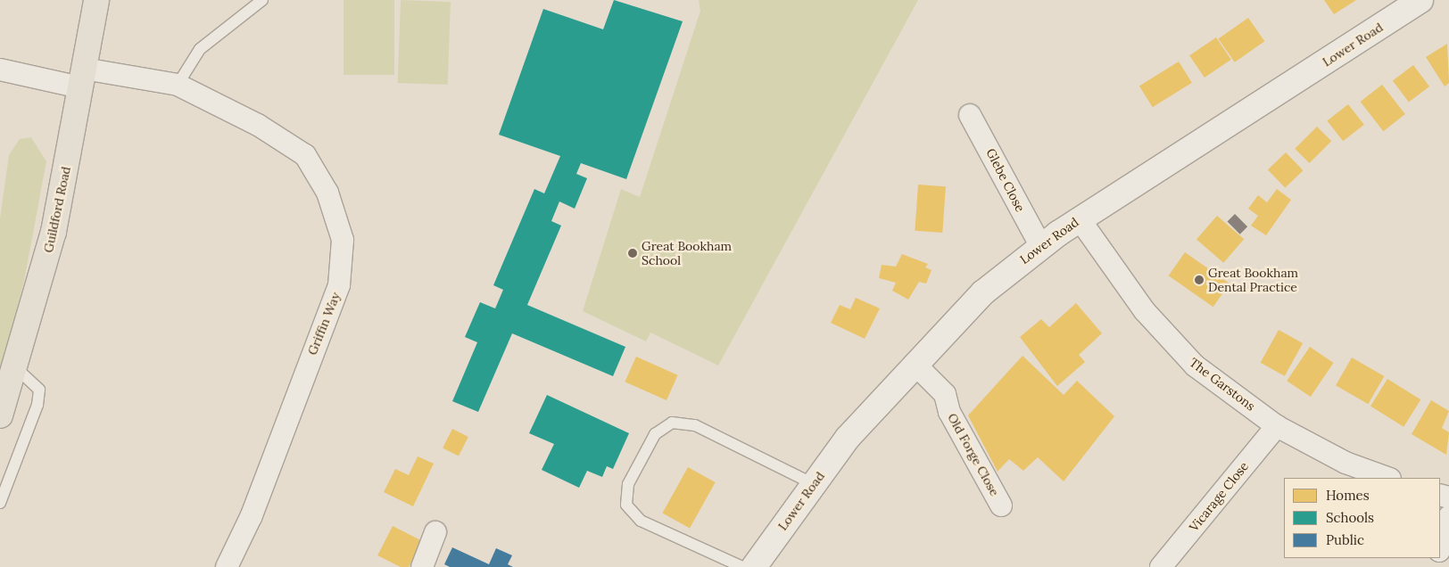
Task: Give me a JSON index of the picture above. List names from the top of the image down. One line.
{"streets":{"main road":["Guildford Road"],"street":["Lower Road","Glebe Close","Griffin Way","The Garstons","Old Forge Close","Vicarage Close"]},"crossings":[["Lower Road","Glebe Close"],["Lower Road","The Garstons"],["Lower Road","Old Forge Close"],["Guildford Road","Griffin Way"],["The Garstons","Vicarage Close"]],"places":["Great Bookham School","Great Bookham Dental Practice"],"legend":["Homes","Schools","Public"]}
